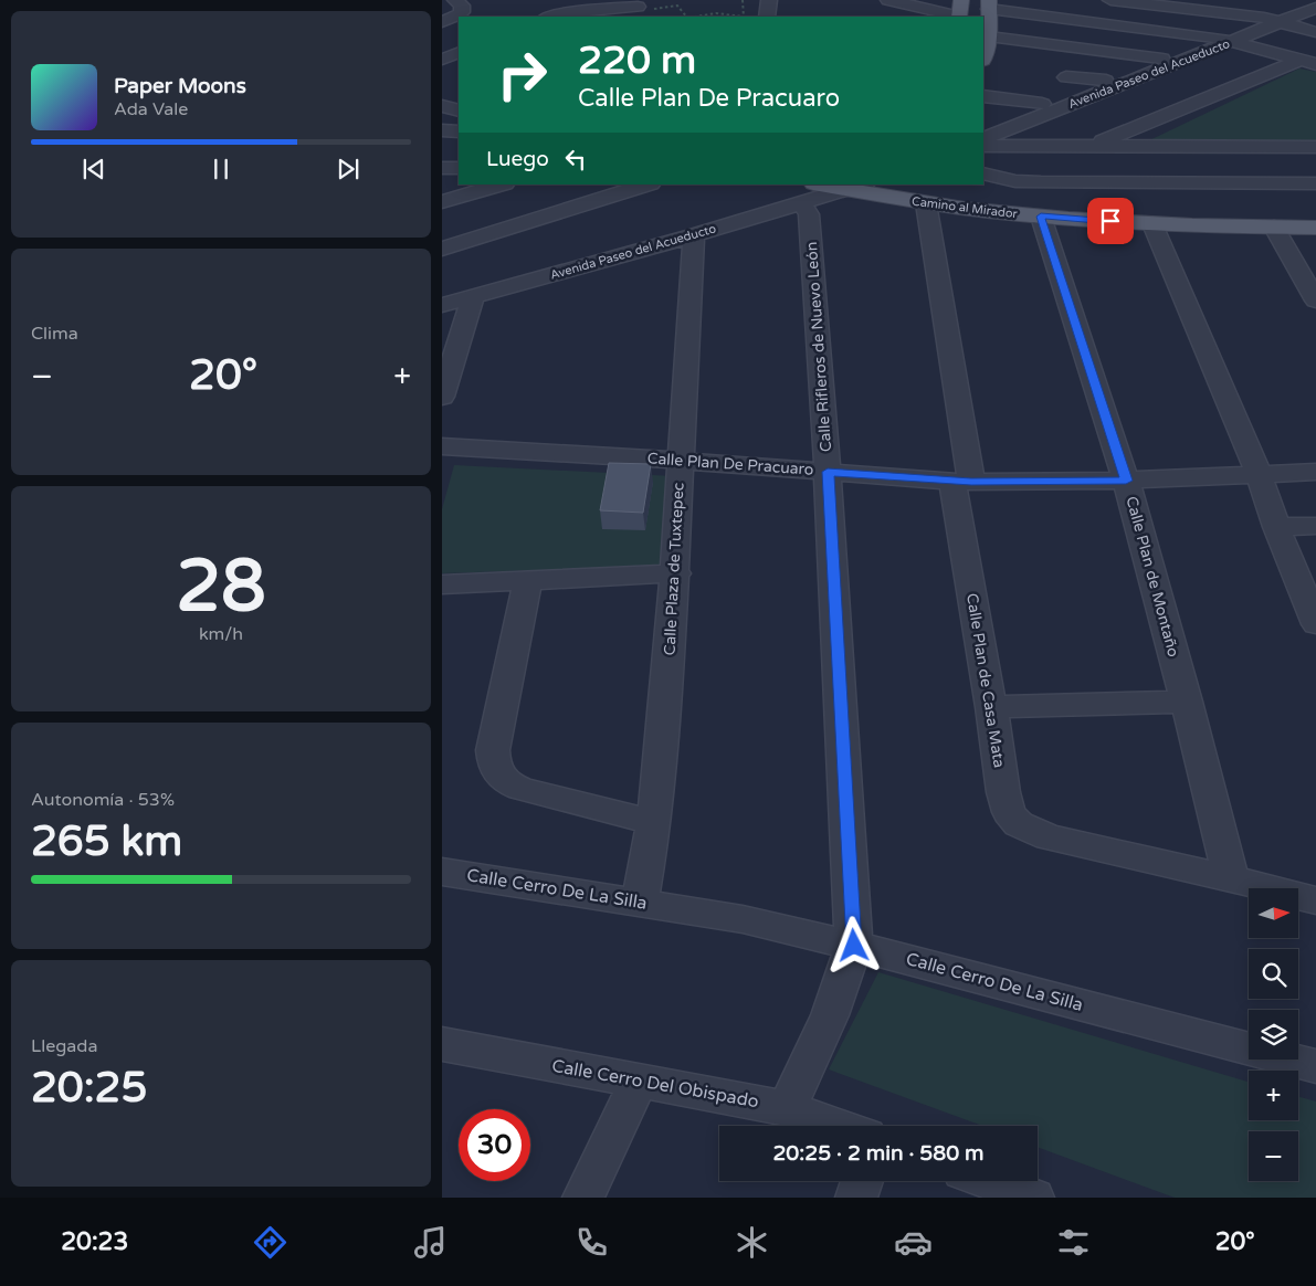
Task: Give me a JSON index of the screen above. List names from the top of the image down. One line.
{"streets":{"main road":["Camino al Mirador"],"street":["Avenida Paseo del Acueducto","Calle Rifleros de Nuevo León","Calle Plan De Pracuaro","Calle Plaza de Tuxtepec","Calle Plan de Montaño","Calle Plan de Casa Mata","Calle Cerro De La Silla","Calle Cerro Del Obispado"]},"crossings":[["Avenida Paseo del Acueducto","Camino al Mirador"],["Avenida Paseo del Acueducto","Calle Rifleros de Nuevo León"],["Avenida Paseo del Acueducto","Calle Plaza de Tuxtepec"],["Camino al Mirador","Calle Rifleros de Nuevo León"],["Camino al Mirador","Calle Plan de Montaño"],["Camino al Mirador","Calle Plan de Casa Mata"],["Calle Rifleros de Nuevo León","Calle Plan De Pracuaro"],["Calle Rifleros de Nuevo León","Calle Cerro De La Silla"],["Calle Rifleros de Nuevo León","Calle Cerro Del Obispado"],["Calle Plan De Pracuaro","Calle Plaza de Tuxtepec"],["Calle Plan De Pracuaro","Calle Plan de Montaño"],["Calle Plan De Pracuaro","Calle Plan de Casa Mata"],["Calle Plaza de Tuxtepec","Calle Cerro De La Silla"],["Calle Plan de Montaño","Calle Plan de Casa Mata"]],"north":"right","page":{"turn":["220 m","Calle Plan De Pracuaro"],"song":["Paper Moons","Ada Vale"],"then":"Luego","tile":["Clima",["28","km/h"],["Autonomía · 53%","265 km"],["Llegada","20:25"]],"heat":["−","20°","+"],"map_buttons":["+","−"],"limit":"30","trip":"20:25 · 2 min · 580 m","tabs":["20:23","20°"]}}
